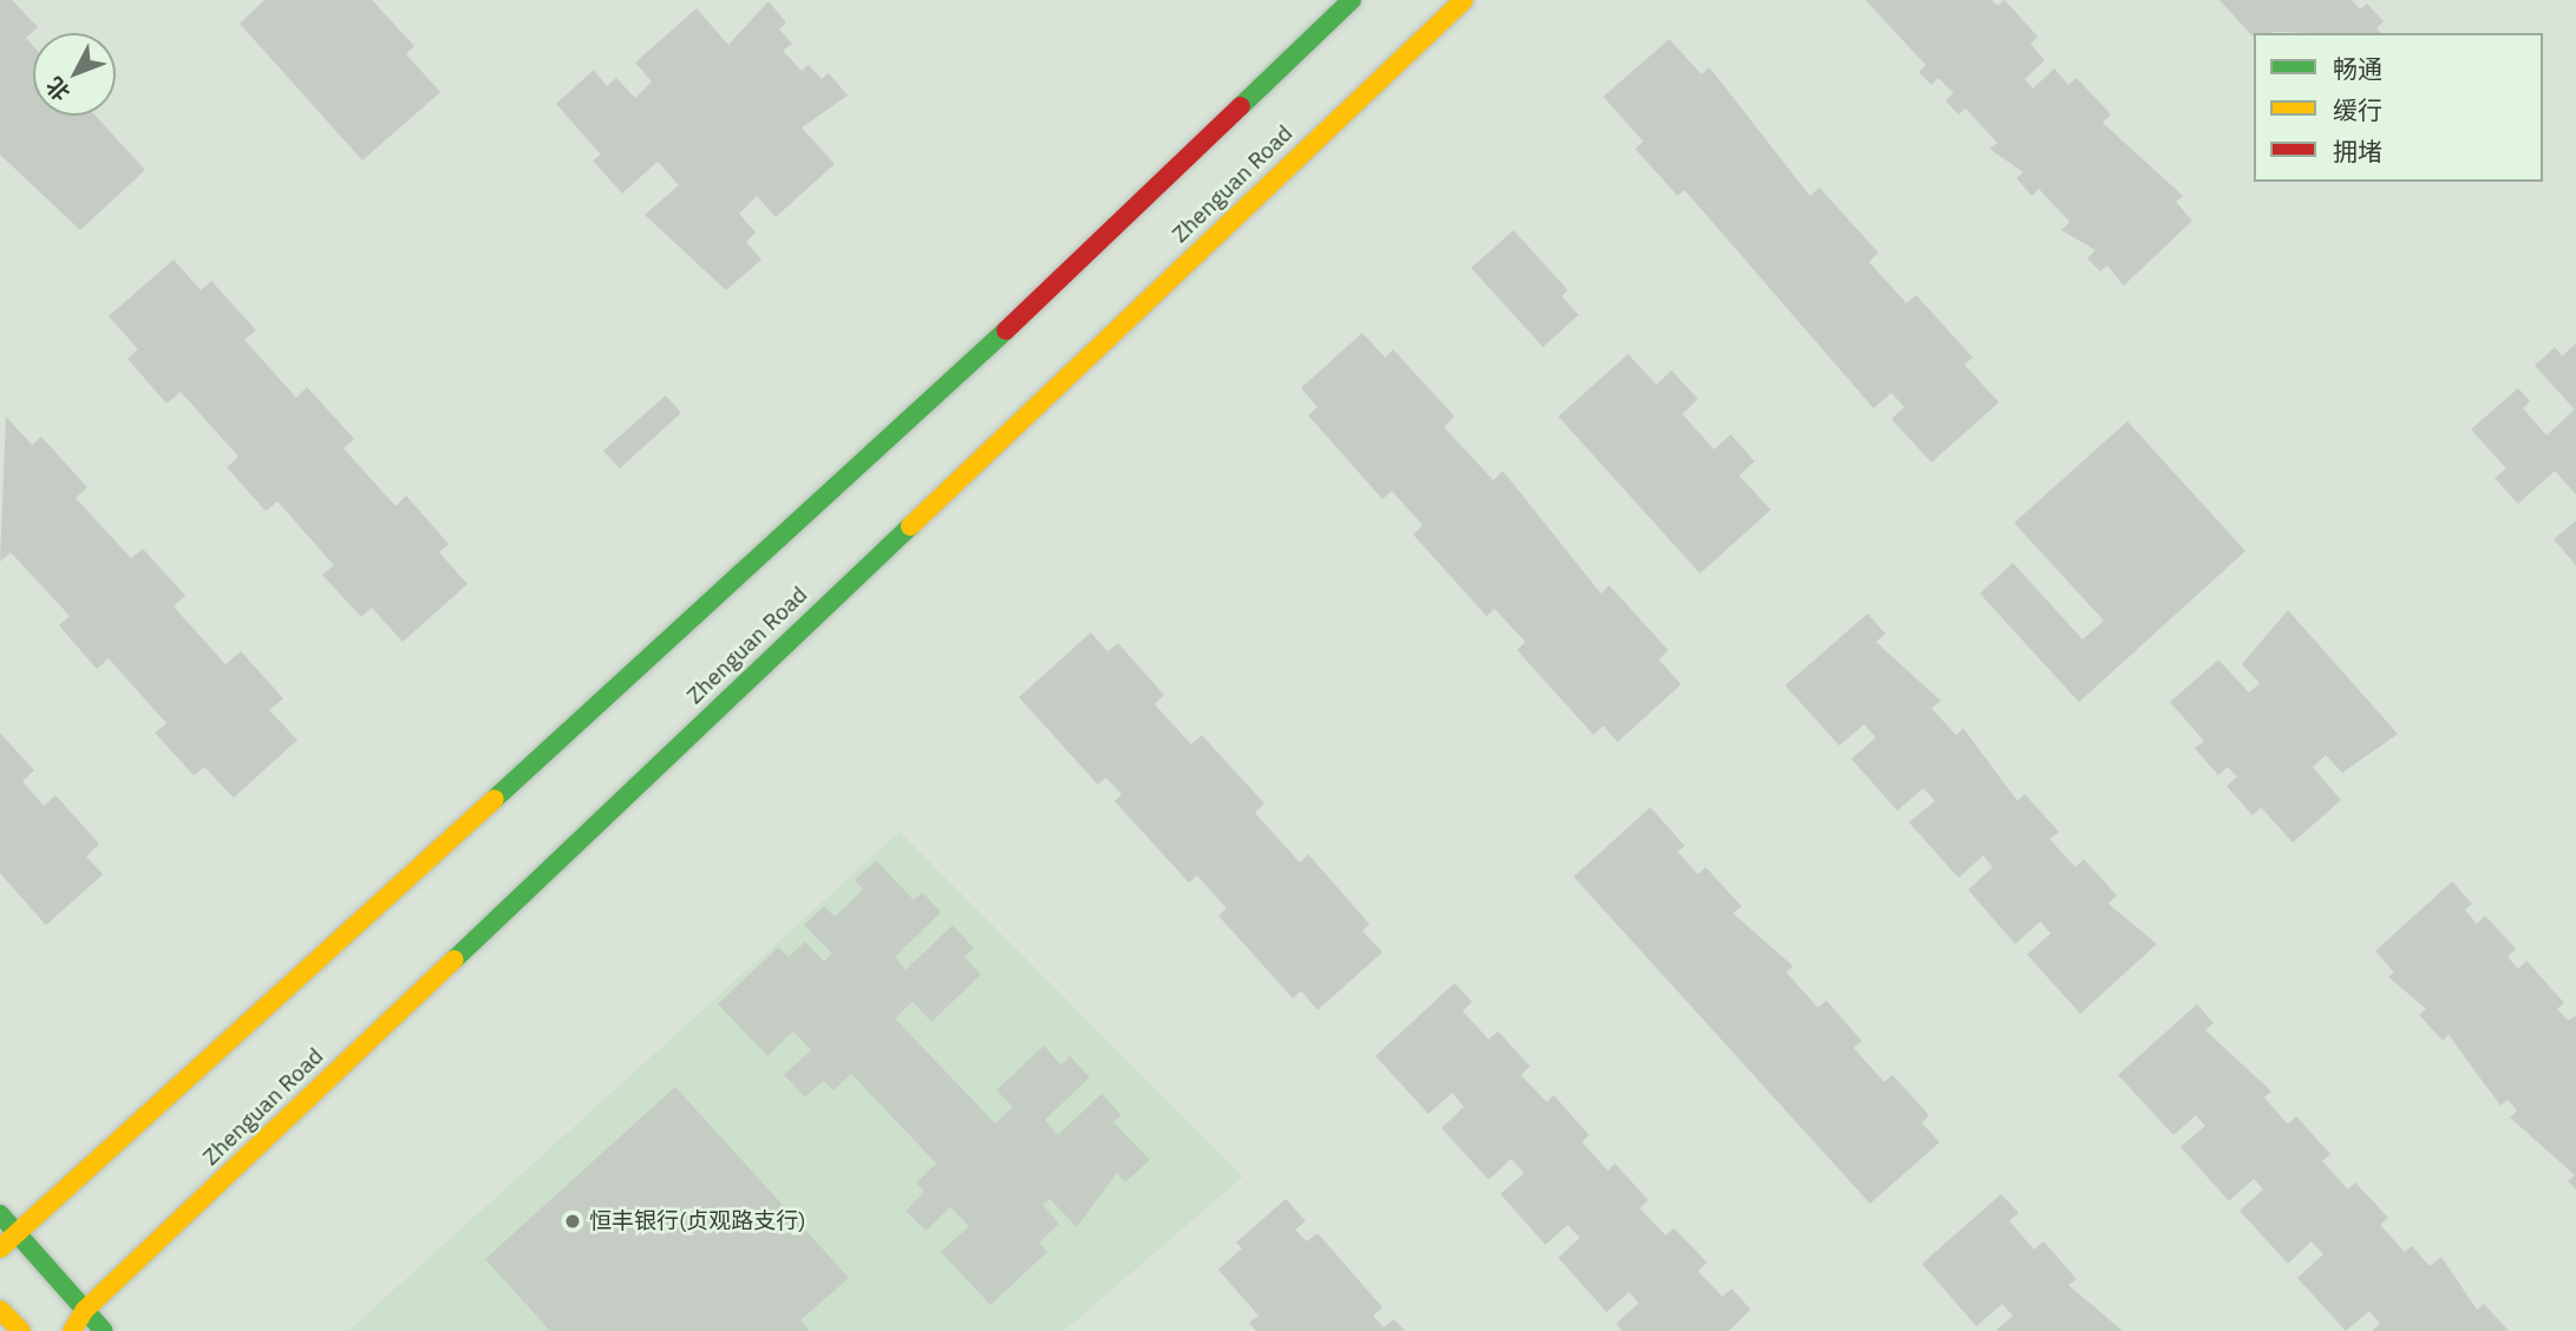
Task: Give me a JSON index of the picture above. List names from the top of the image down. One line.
{"streets":{"main road":["Zhenguan Road"]},"places":["恒丰银行(贞观路支行)"],"legend":["畅通","缓行","拥堵"],"north":"bottom left"}
